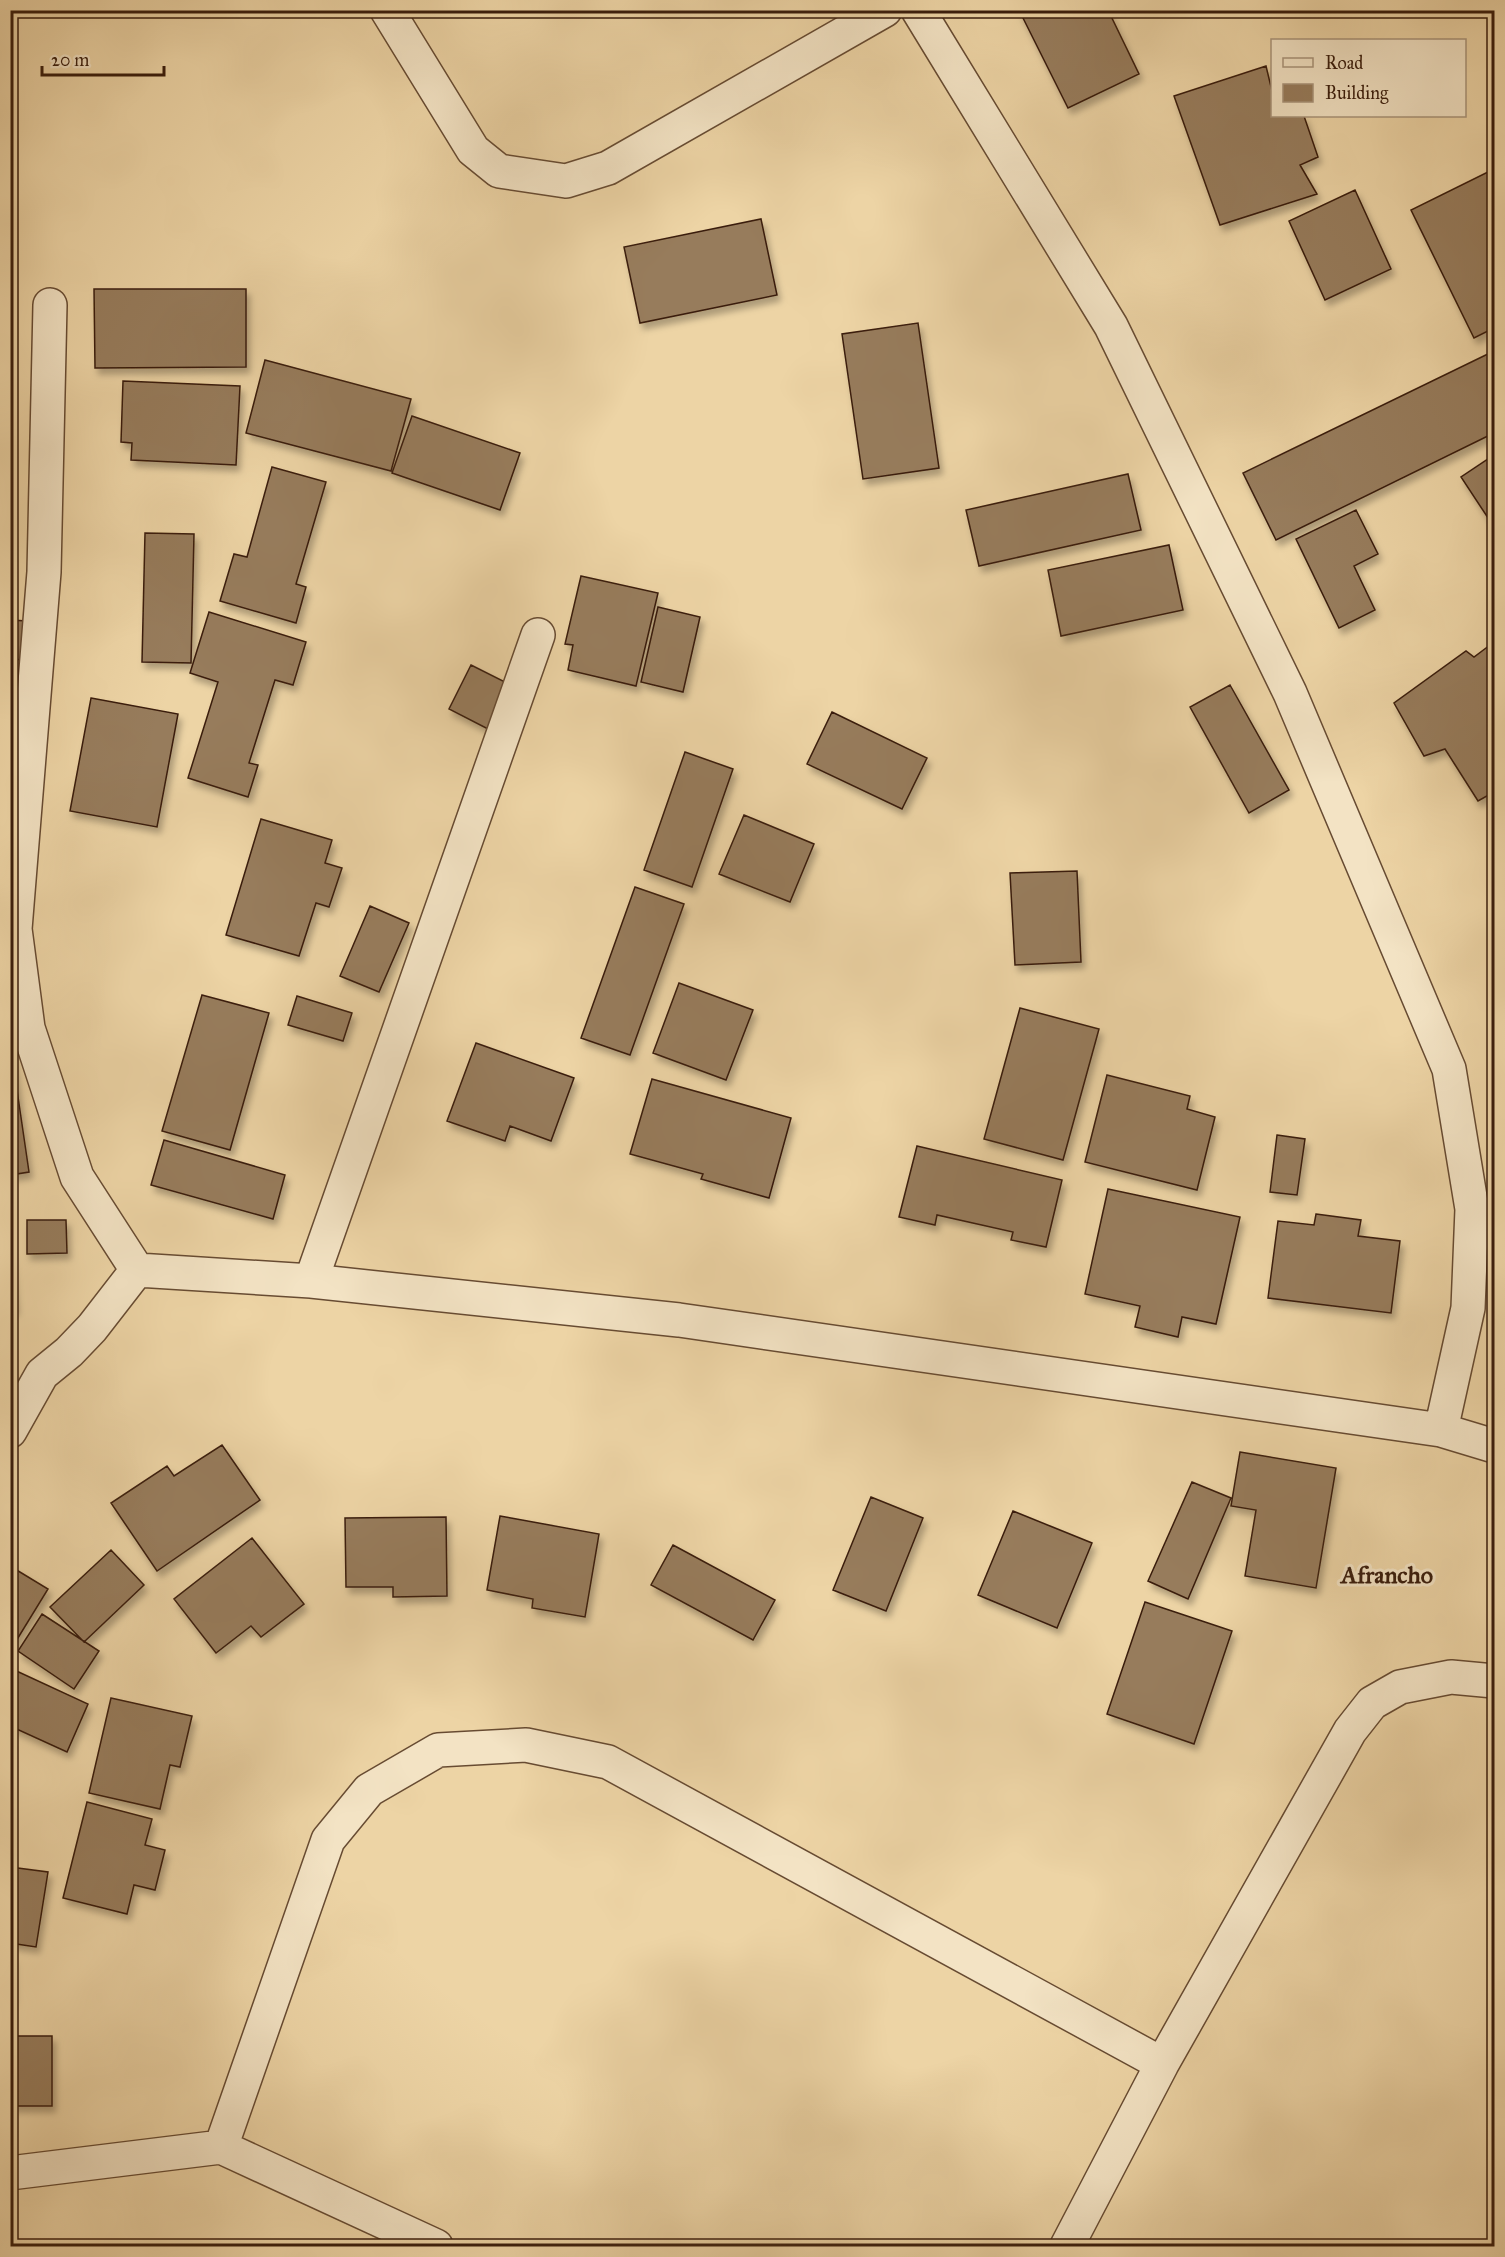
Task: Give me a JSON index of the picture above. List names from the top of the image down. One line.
{"districts":["Afrancho"],"legend":["Road","Building"],"scale_bar":"20 m"}
